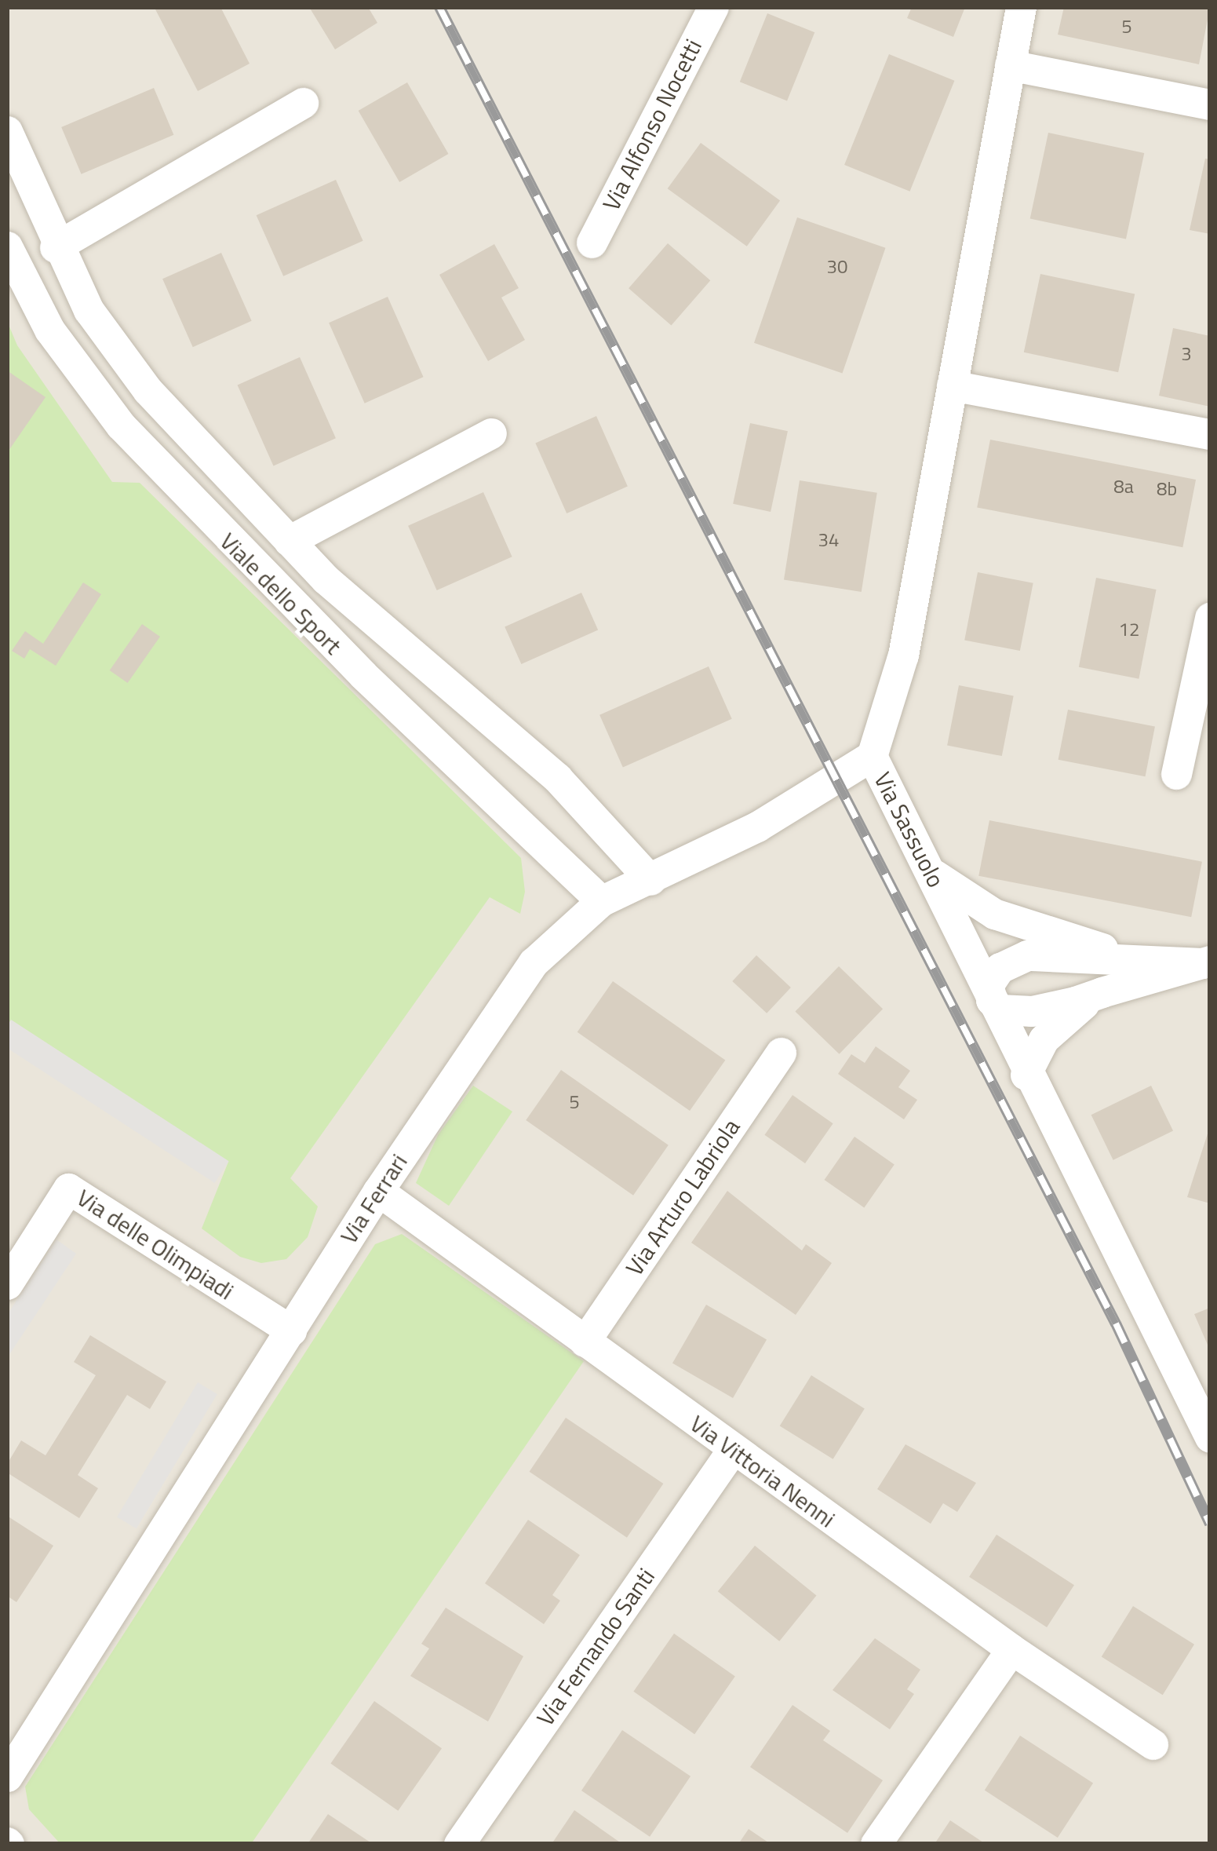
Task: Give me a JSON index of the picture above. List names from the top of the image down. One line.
{"streets":{"street":["Via Alfonso Nocetti","Viale dello Sport","Via Sassuolo","Via Arturo Labriola","Via Ferrari","Via delle Olimpiadi","Via Vittoria Nenni","Via Fernando Santi"]},"crossings":[["Viale dello Sport","Via Ferrari"],["Via Sassuolo","Via Ferrari"],["Via Arturo Labriola","Via Vittoria Nenni"],["Via Ferrari","Via delle Olimpiadi"],["Via Ferrari","Via Vittoria Nenni"],["Via Vittoria Nenni","Via Fernando Santi"]],"house_numbers":["5","30","3","8a","8b","34","12","5"]}
